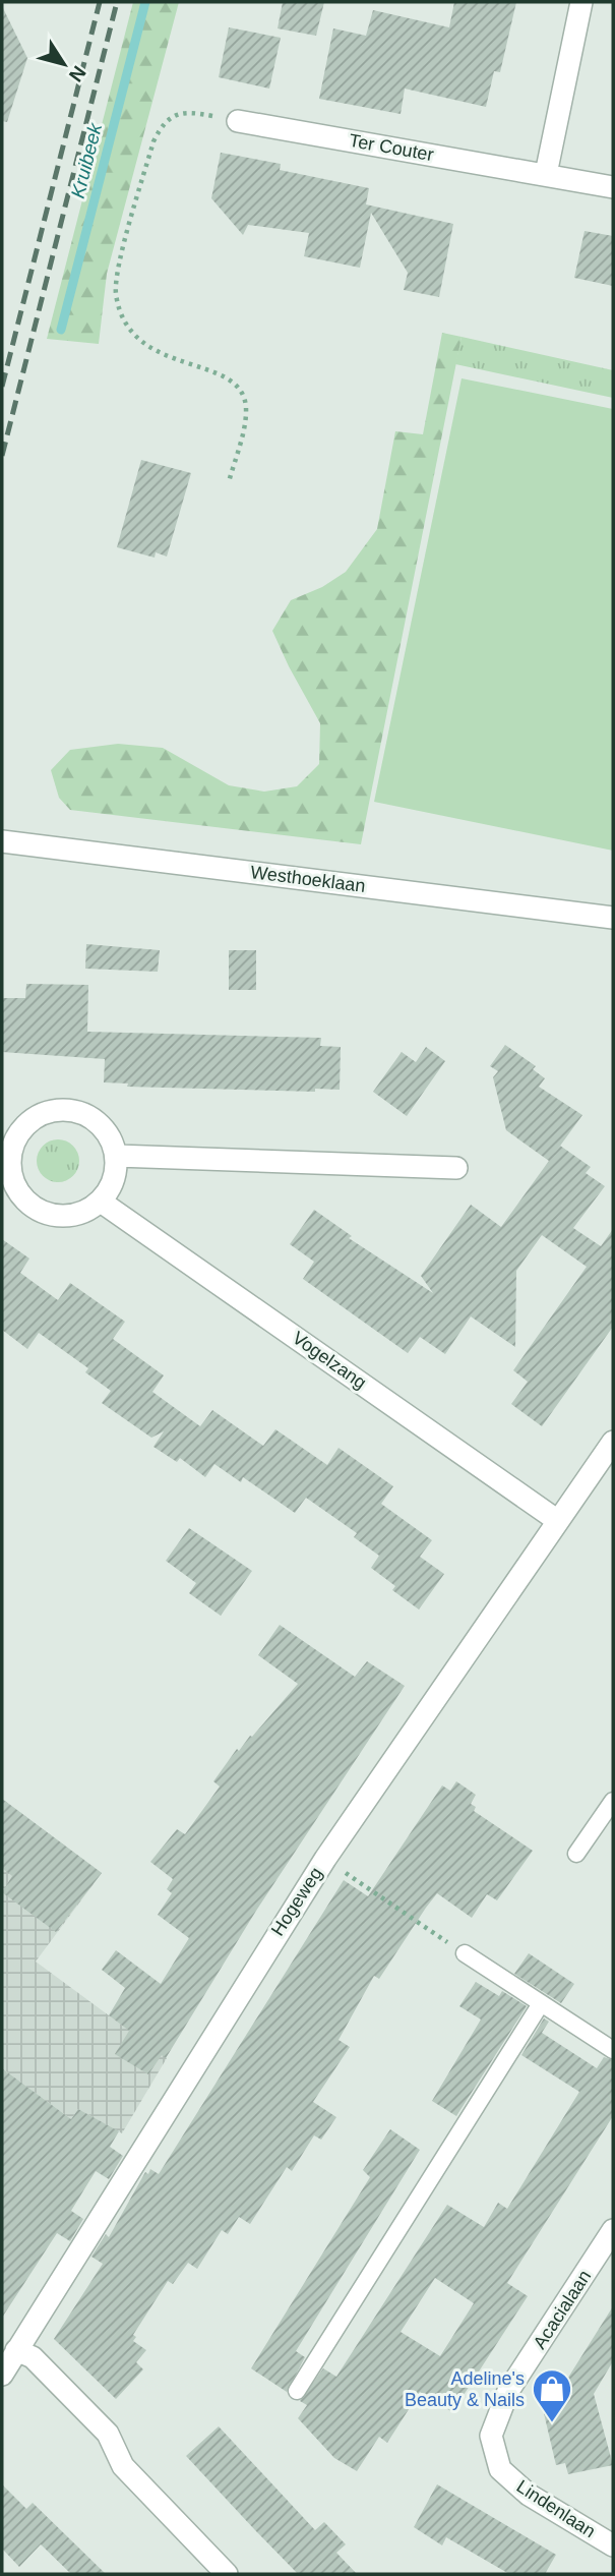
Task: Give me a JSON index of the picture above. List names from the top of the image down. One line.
{"streets":{"street":["Ter Couter","Westhoeklaan","Vogelzang","Hogeweg","Acacialaan","Lindenlaan"]},"crossings":[["Vogelzang","Hogeweg"],["Acacialaan","Lindenlaan"]],"water":["Kruibeek"],"places":{"shop":["Adeline's Beauty & Nails"]},"north":"bottom right"}
